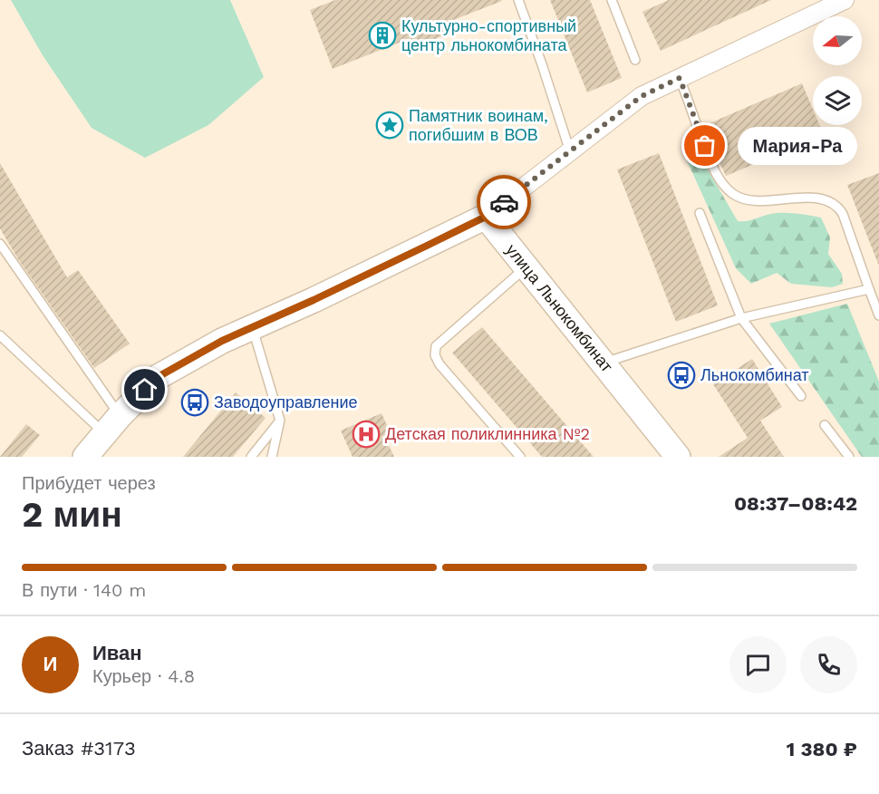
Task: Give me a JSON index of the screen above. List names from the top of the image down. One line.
{"streets":{"street":["улица Льнокомбинат"]},"places":{"building":["Культурно-спортивный центр льнокомбината"],"place":["Памятник воинам, погибшим в ВОВ"],"other":["Мария-Ра"],"bus stop":["Льнокомбинат","Заводоуправление"],"hospital":["Детская поликлинника №2"]},"north":"left","page":{"bubble":"Мария-Ра","heading":["2 мин","Прибудет через","08:37–08:42"],"panel":["Иван","Курьер · 4.8","Заказ #3173","1 380 ₽"],"bar":"В пути · 140 m","round":"И"}}
